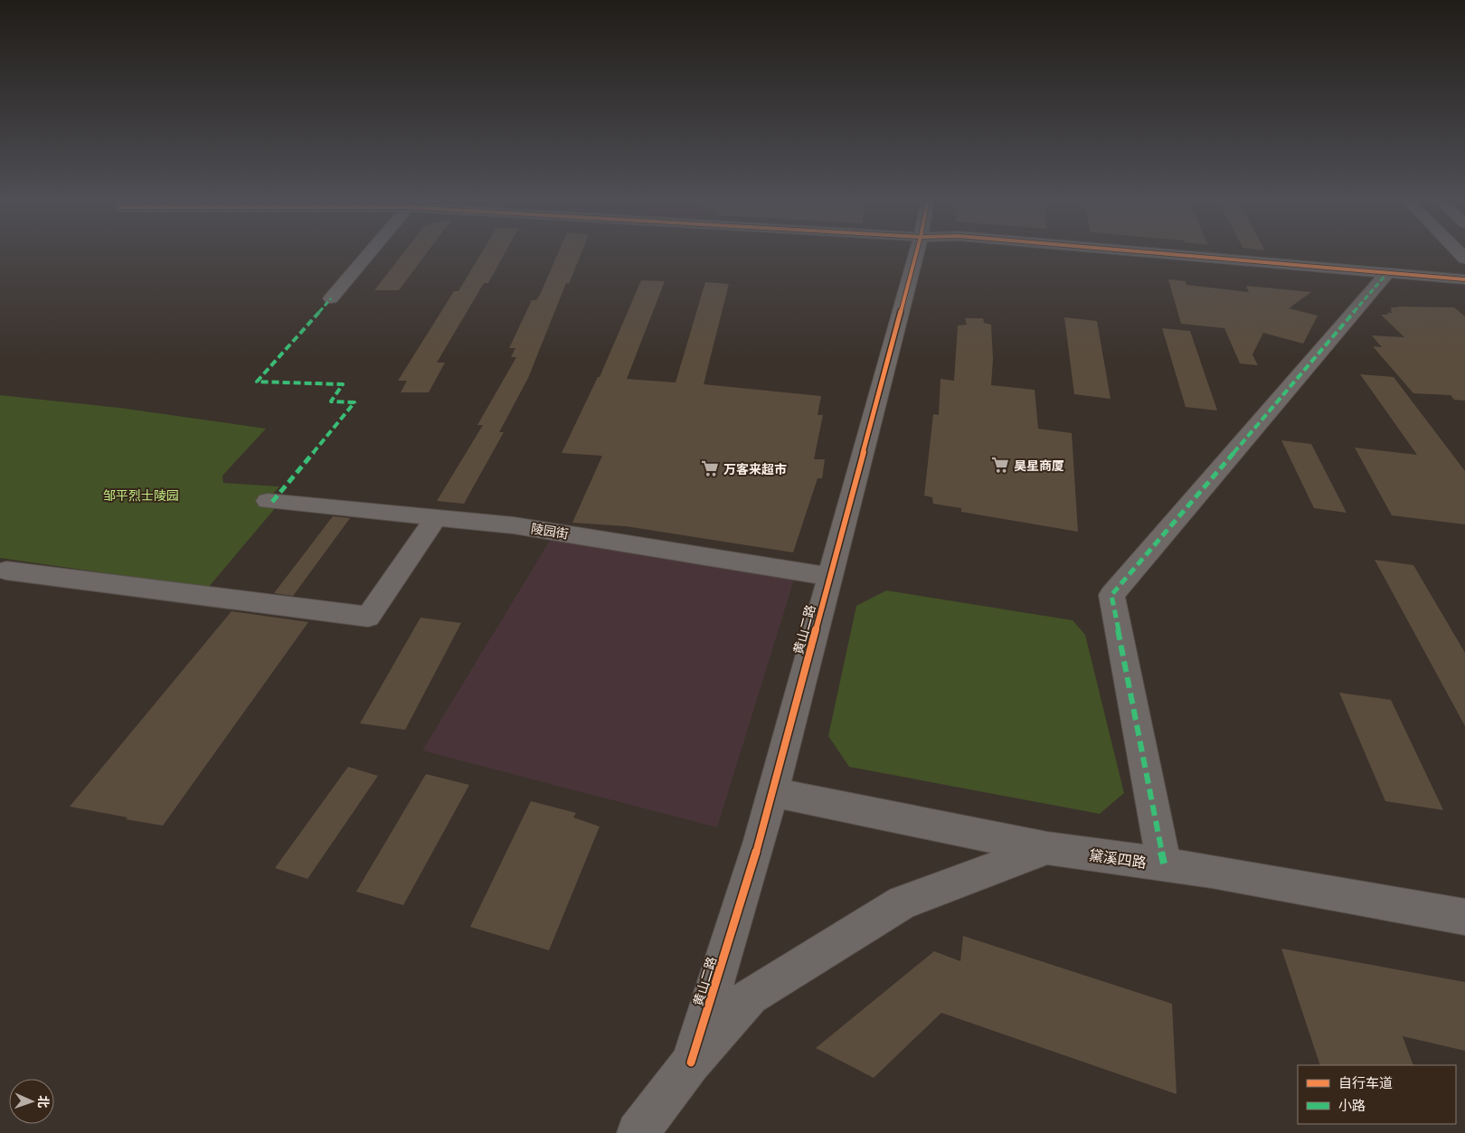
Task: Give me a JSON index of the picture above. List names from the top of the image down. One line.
{"streets":{"street":["陵园街","黄山二路","黛溪四路"]},"crossings":[["陵园街","黄山二路"],["黄山二路","黛溪四路"]],"parks":["邹平烈士陵园"],"places":{"supermarket":["昊星商厦","万客来超市"]},"legend":["自行车道","小路"],"north":"right"}
